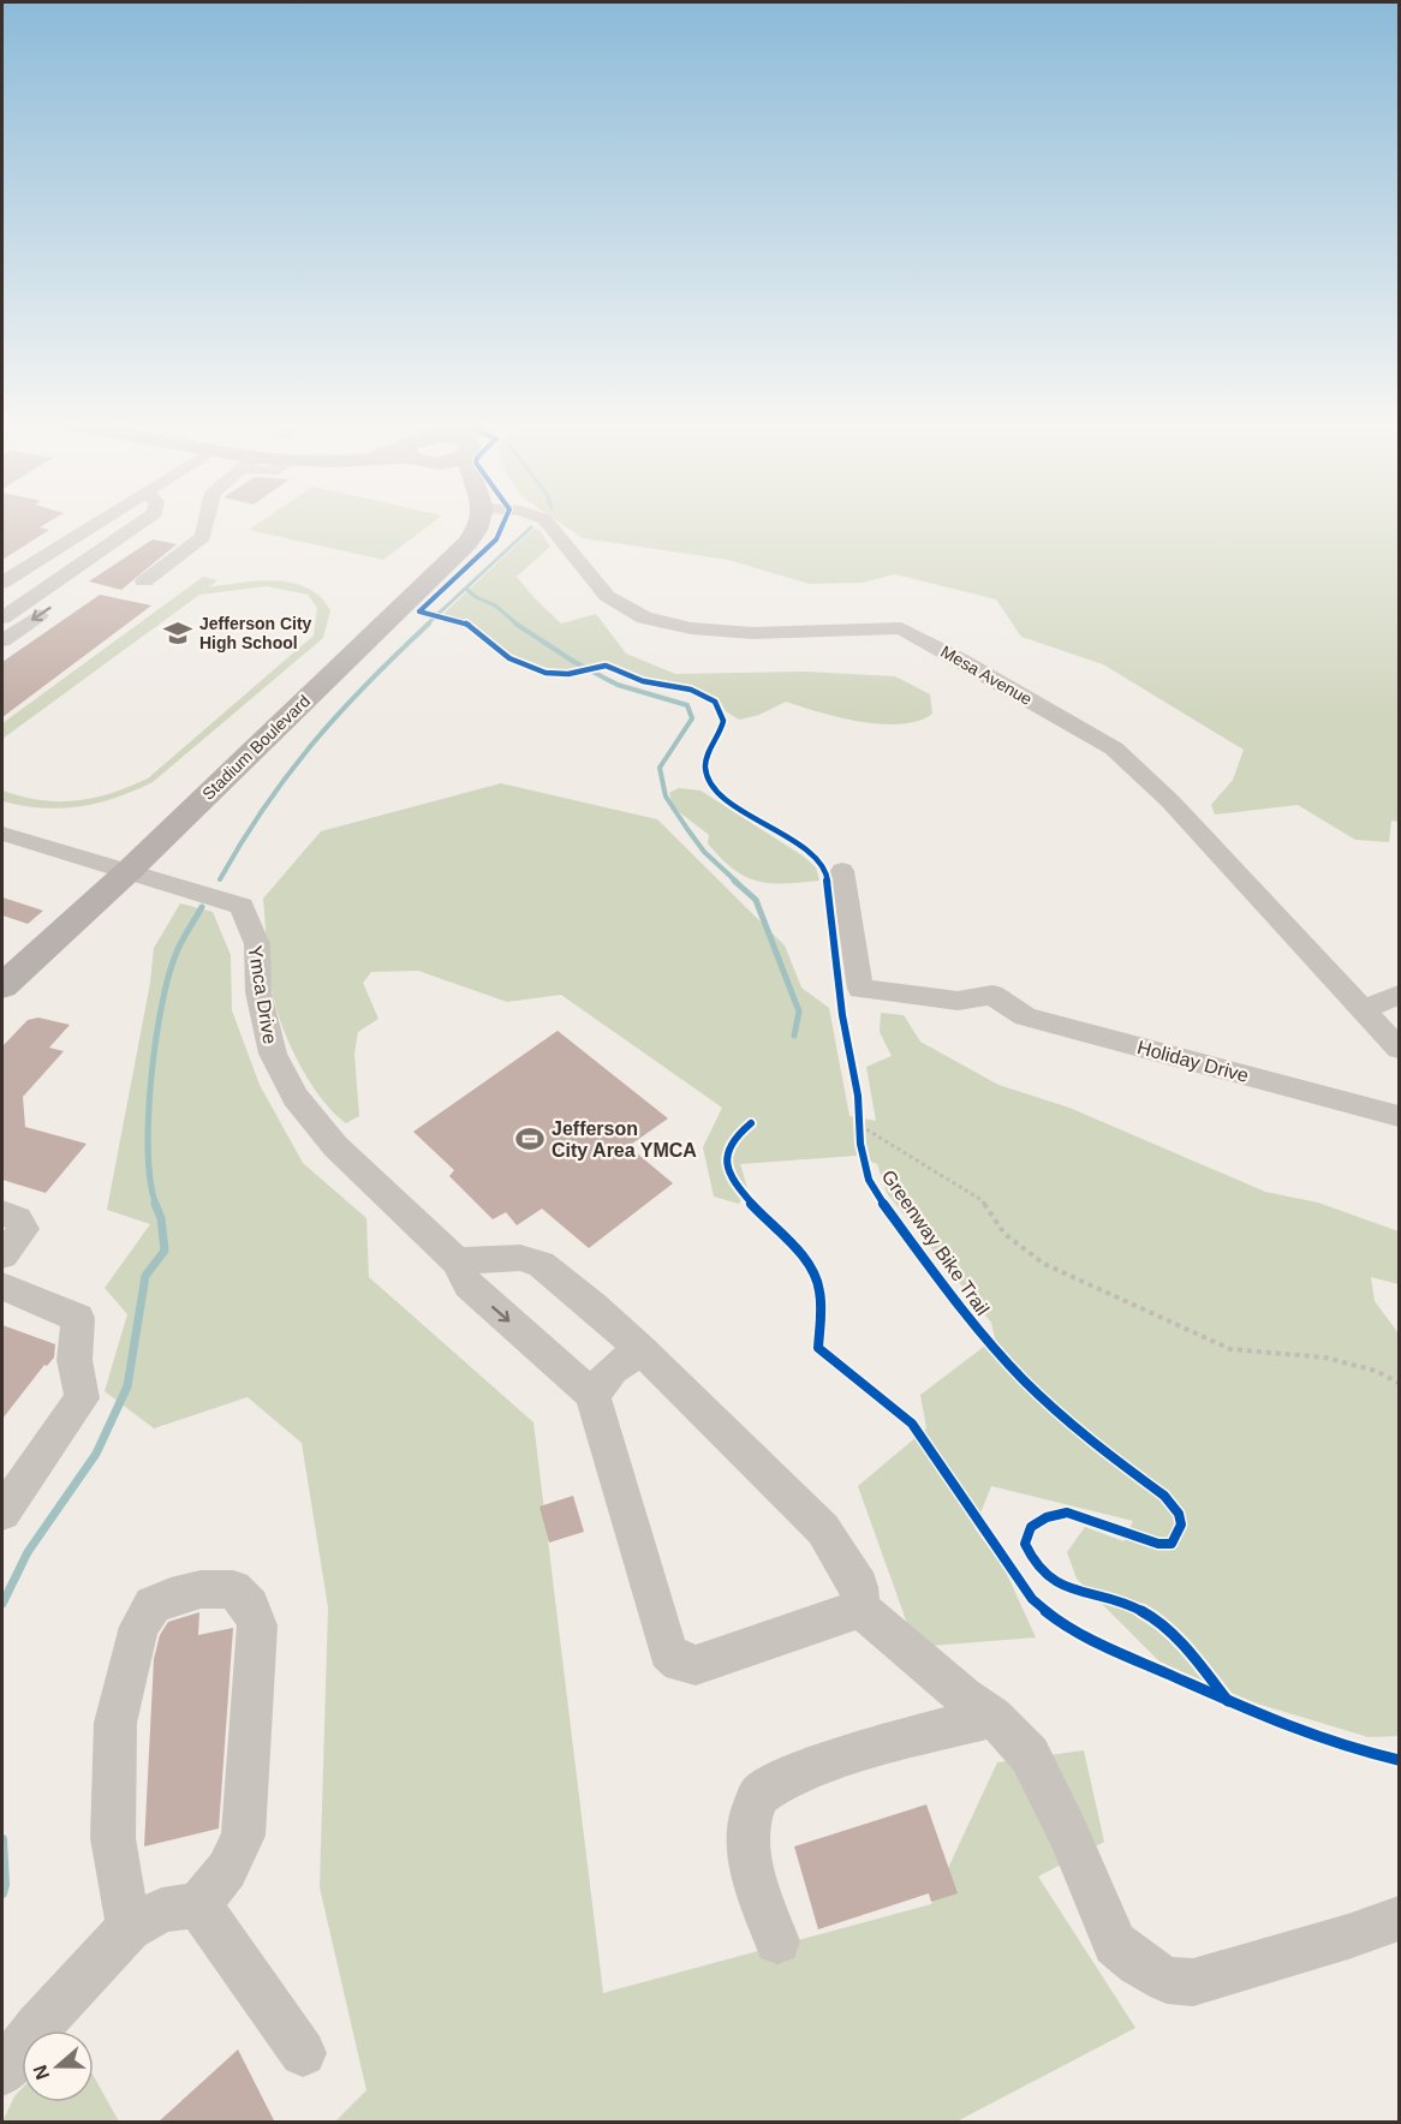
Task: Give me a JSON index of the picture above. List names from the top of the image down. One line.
{"streets":{"main road":["Stadium Boulevard"],"street":["Mesa Avenue","Ymca Drive","Holiday Drive"],"cycle path":["Greenway Bike Trail"]},"crossings":[["Stadium Boulevard","Ymca Drive"]],"places":{"school or university":["Jefferson City High School"],"sports":["Jefferson City Area YMCA"]},"north":"left"}
